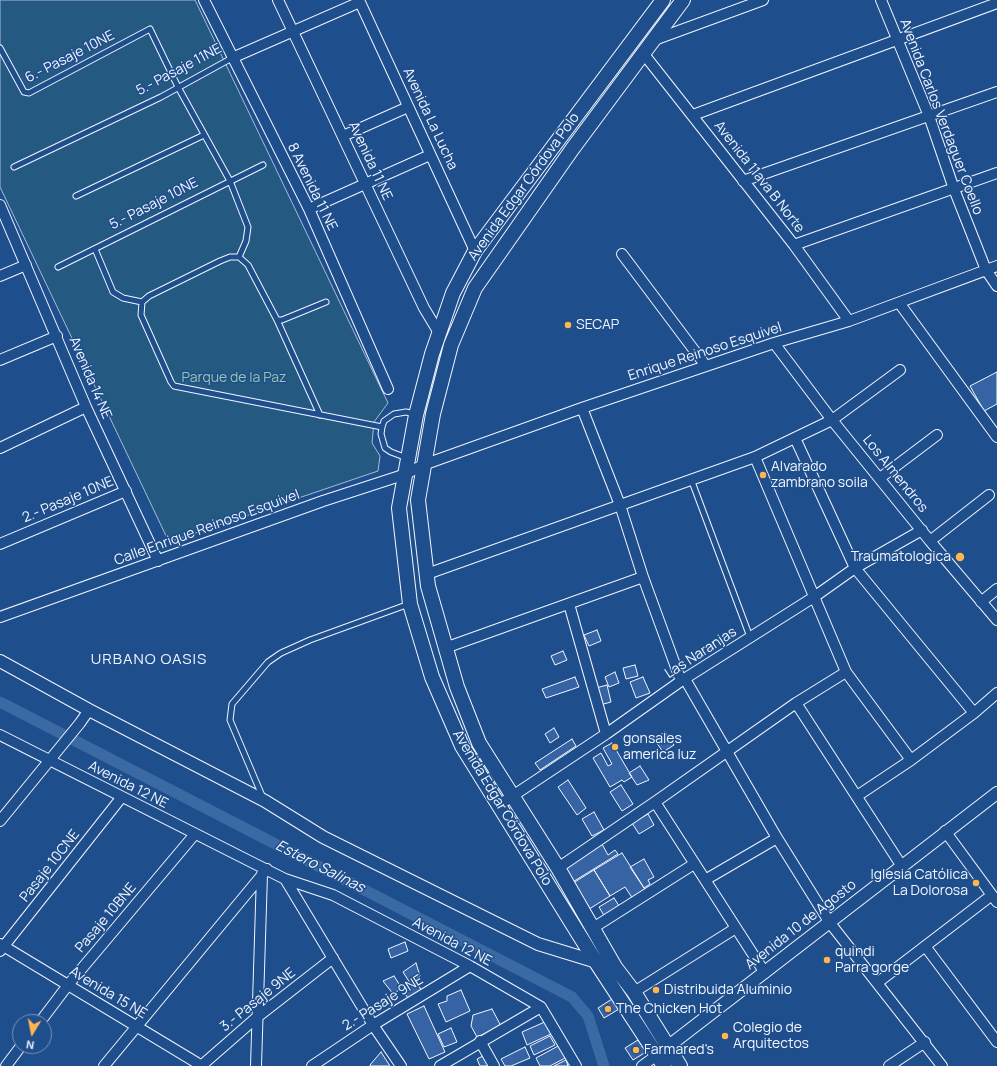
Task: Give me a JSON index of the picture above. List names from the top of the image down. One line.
{"streets":{"main road":["Avenida Edgar Córdova Polo"],"street":["5.- Pasaje 11NE","Avenida Carlos Verdaguer Coello","Avenida La Lucha","Avenida 11 NE","Avenida 11ava B Norte","8 Avenida 11 NE","Enrique Reinoso Esquivel","Avenida 14 NE","Los Almendros","2.- Pasaje 10NE","Calle Enrique Reinoso Esquivel","Las Naranjas","Avenida 12 NE","Pasaje 10CNE","Pasaje 10BNE","Avenida 10 de Agosto","Avenida 15 NE","3.- Pasaje 9NE","2.- Pasaje 9NE"],"lane":["6.- Pasaje 10NE","5.- Pasaje 10NE"]},"crossings":[["6.- Pasaje 10NE","5.- Pasaje 11NE"],["5.- Pasaje 11NE","Avenida La Lucha"],["5.- Pasaje 11NE","Avenida 11 NE"],["5.- Pasaje 11NE","8 Avenida 11 NE"],["Avenida Carlos Verdaguer Coello","Enrique Reinoso Esquivel"],["Avenida La Lucha","Avenida Edgar Córdova Polo"],["Avenida 11 NE","Avenida Edgar Córdova Polo"],["Avenida 11ava B Norte","Avenida Edgar Córdova Polo"],["Avenida 11ava B Norte","Enrique Reinoso Esquivel"],["Avenida Edgar Córdova Polo","Enrique Reinoso Esquivel"],["Avenida Edgar Córdova Polo","Calle Enrique Reinoso Esquivel"],["Avenida Edgar Córdova Polo","Las Naranjas"],["Avenida Edgar Córdova Polo","Avenida 10 de Agosto"],["Enrique Reinoso Esquivel","Los Almendros"],["Enrique Reinoso Esquivel","Calle Enrique Reinoso Esquivel"],["Avenida 14 NE","2.- Pasaje 10NE"],["Avenida 14 NE","Calle Enrique Reinoso Esquivel"],["Los Almendros","Las Naranjas"],["Avenida 12 NE","Pasaje 10CNE"],["Avenida 12 NE","Pasaje 10BNE"],["Avenida 12 NE","2.- Pasaje 9NE"],["Pasaje 10CNE","Avenida 15 NE"],["Pasaje 10BNE","Avenida 15 NE"],["Avenida 15 NE","3.- Pasaje 9NE"]],"districts":["URBANO OASIS"],"water":["Estero Salinas"],"parks":["Parque de la Paz"],"places":["SECAP","Alvarado zambrano soila","Traumatologica","gonsales america luz","Iglesia Católica La Dolorosa","quindi Parra gorge","Distribuida Aluminio","The Chicken Hot","Colegio de Arquitectos","Farmared's"],"north":"bottom"}
